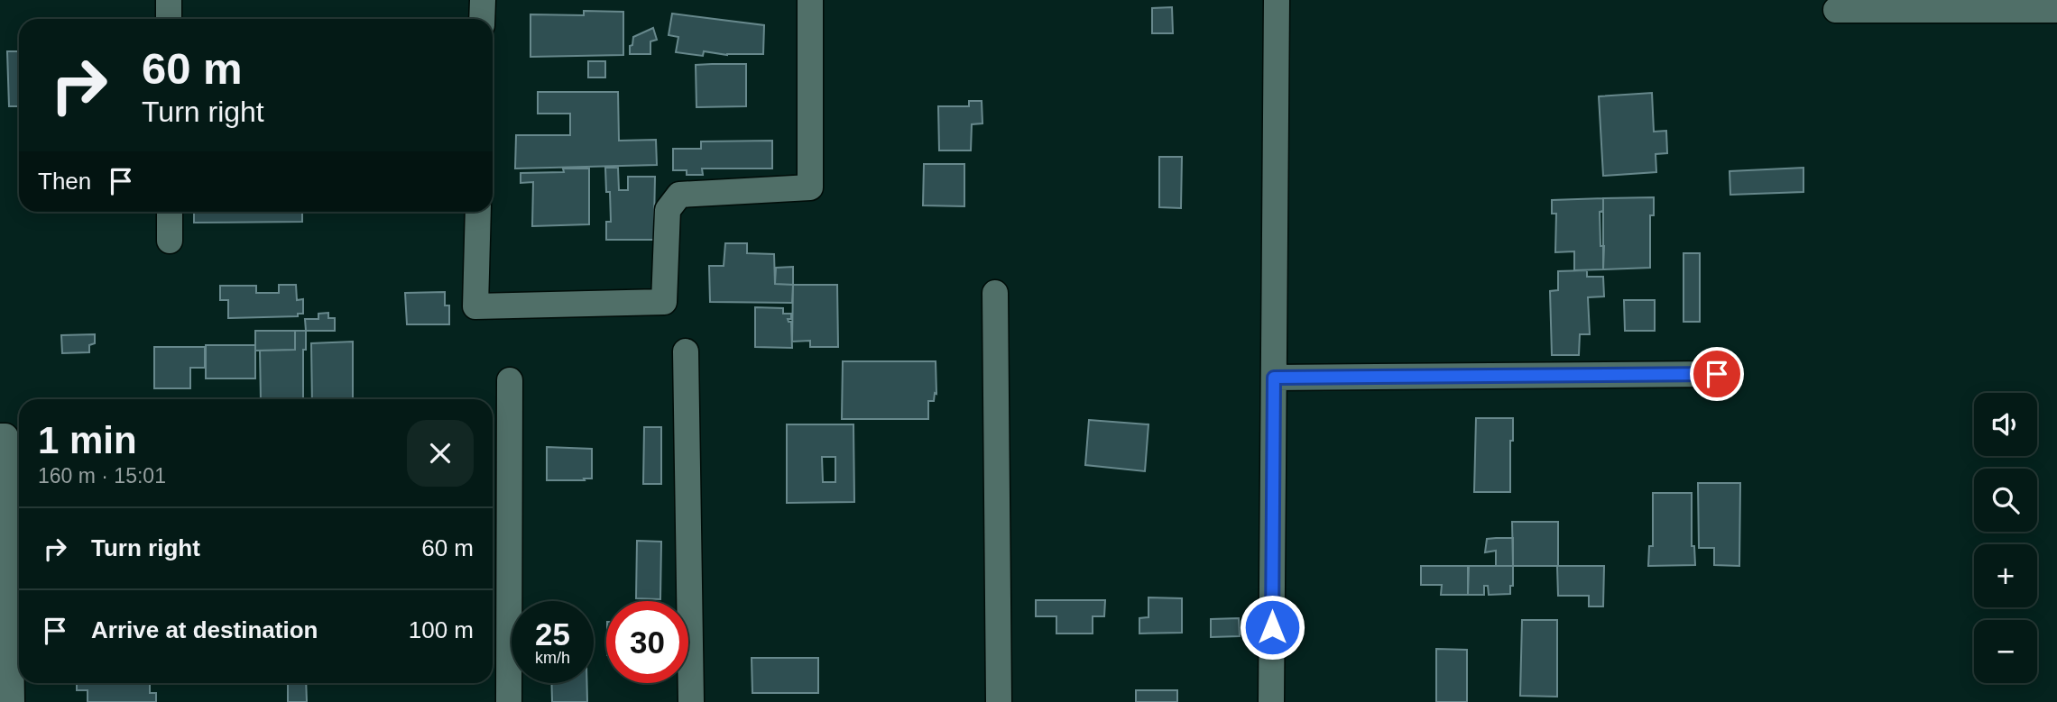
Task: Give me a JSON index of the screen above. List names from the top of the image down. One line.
{"page":{"turn":["60 m","Turn right"],"then":"Then","map_buttons":["+","−"],"heading":["1 min","160 m · 15:01"],"list":[{"name":"Turn right","value":"60 m"},{"name":"Arrive at destination","value":"100 m"}],"speed":"25 km/h","limit":"30"}}
